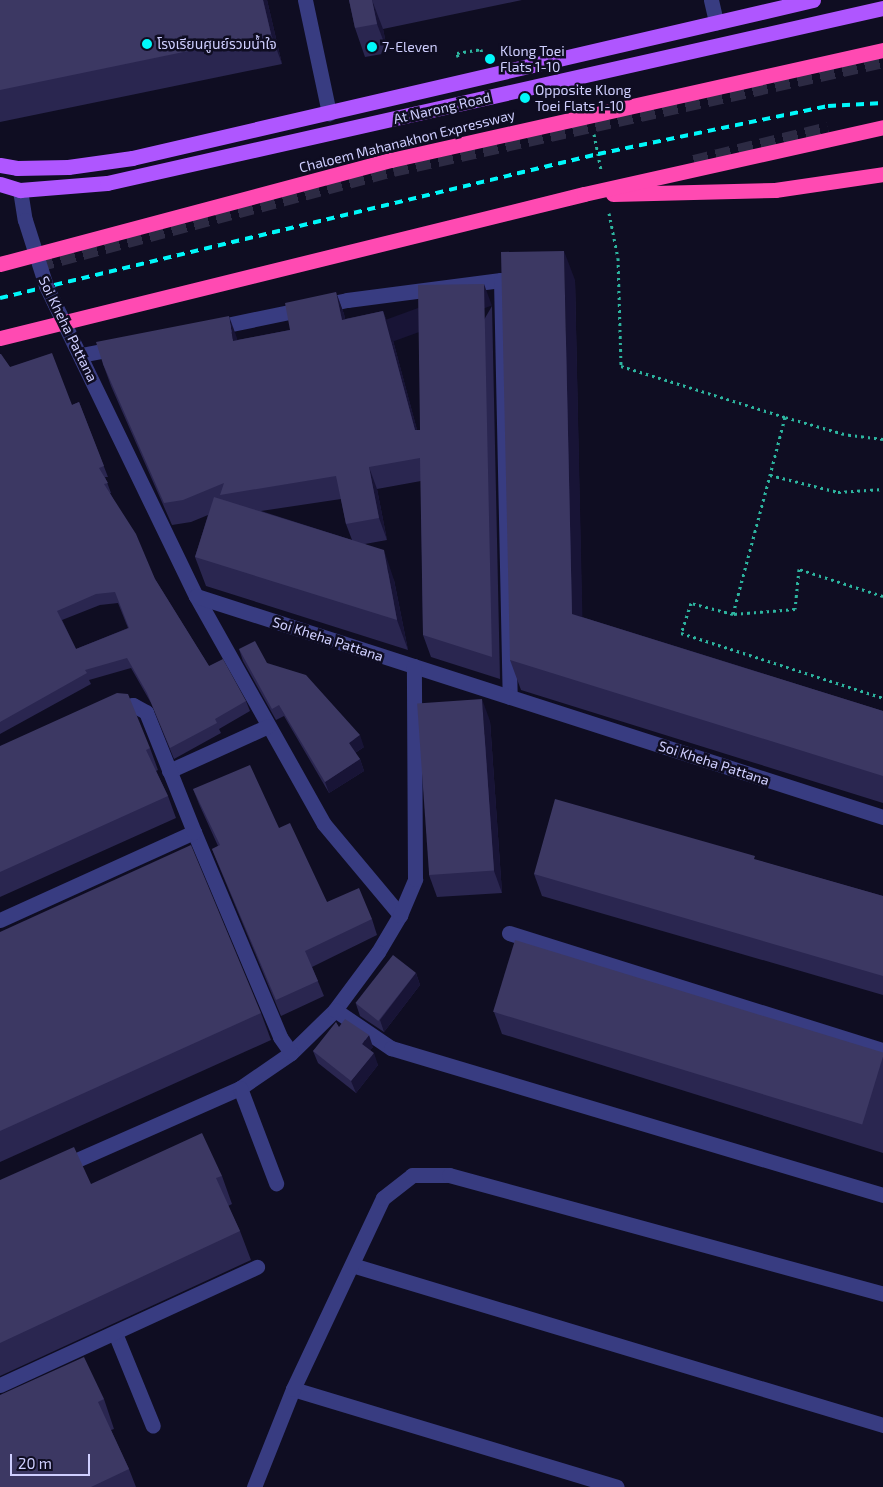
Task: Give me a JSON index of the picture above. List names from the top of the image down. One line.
{"streets":{"highway":["Chaloem Mahanakhon Expressway"],"main road":["At Narong Road"],"street":["Soi Kheha Pattana"]},"crossings":[["At Narong Road","Soi Kheha Pattana"]],"places":["โรงเรียนศูนย์รวมน้ำใจ","7-Eleven","Klong Toei Flats 1-10","Opposite Klong Toei Flats 1-10"],"scale_bar":"20 m"}
